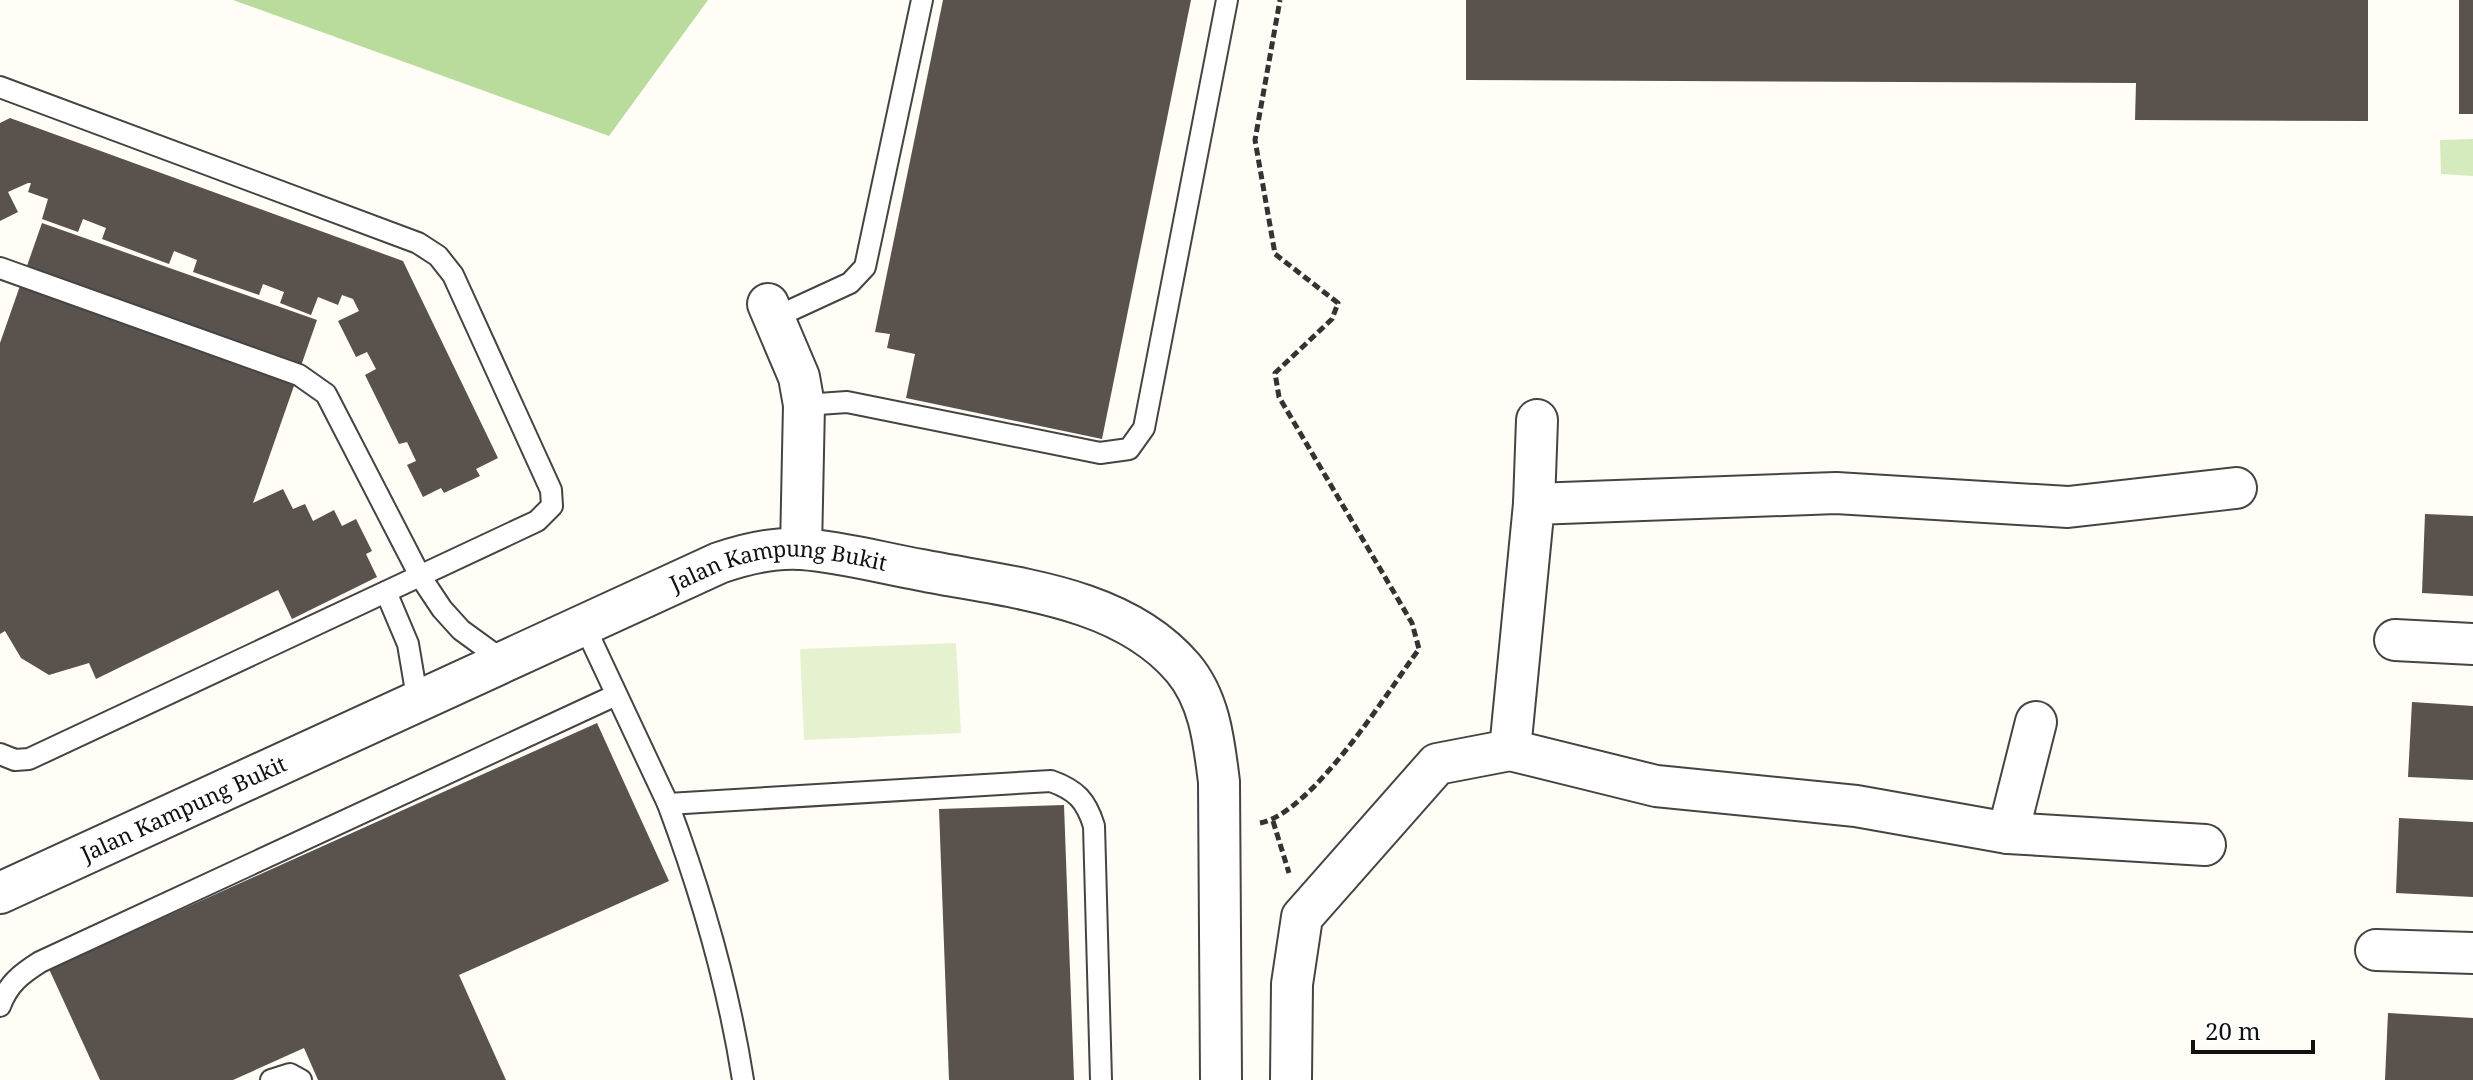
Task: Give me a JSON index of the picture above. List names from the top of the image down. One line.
{"streets":{"street":["Jalan Kampung Bukit"]},"scale_bar":"20 m"}
